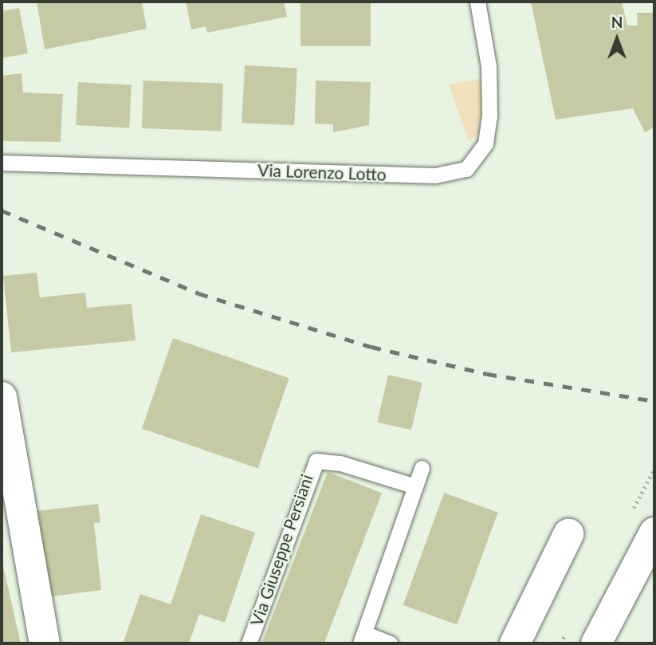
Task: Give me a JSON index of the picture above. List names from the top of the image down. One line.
{"streets":{"lane":["Via Lorenzo Lotto","Via Giuseppe Persiani"]},"north":"top"}
